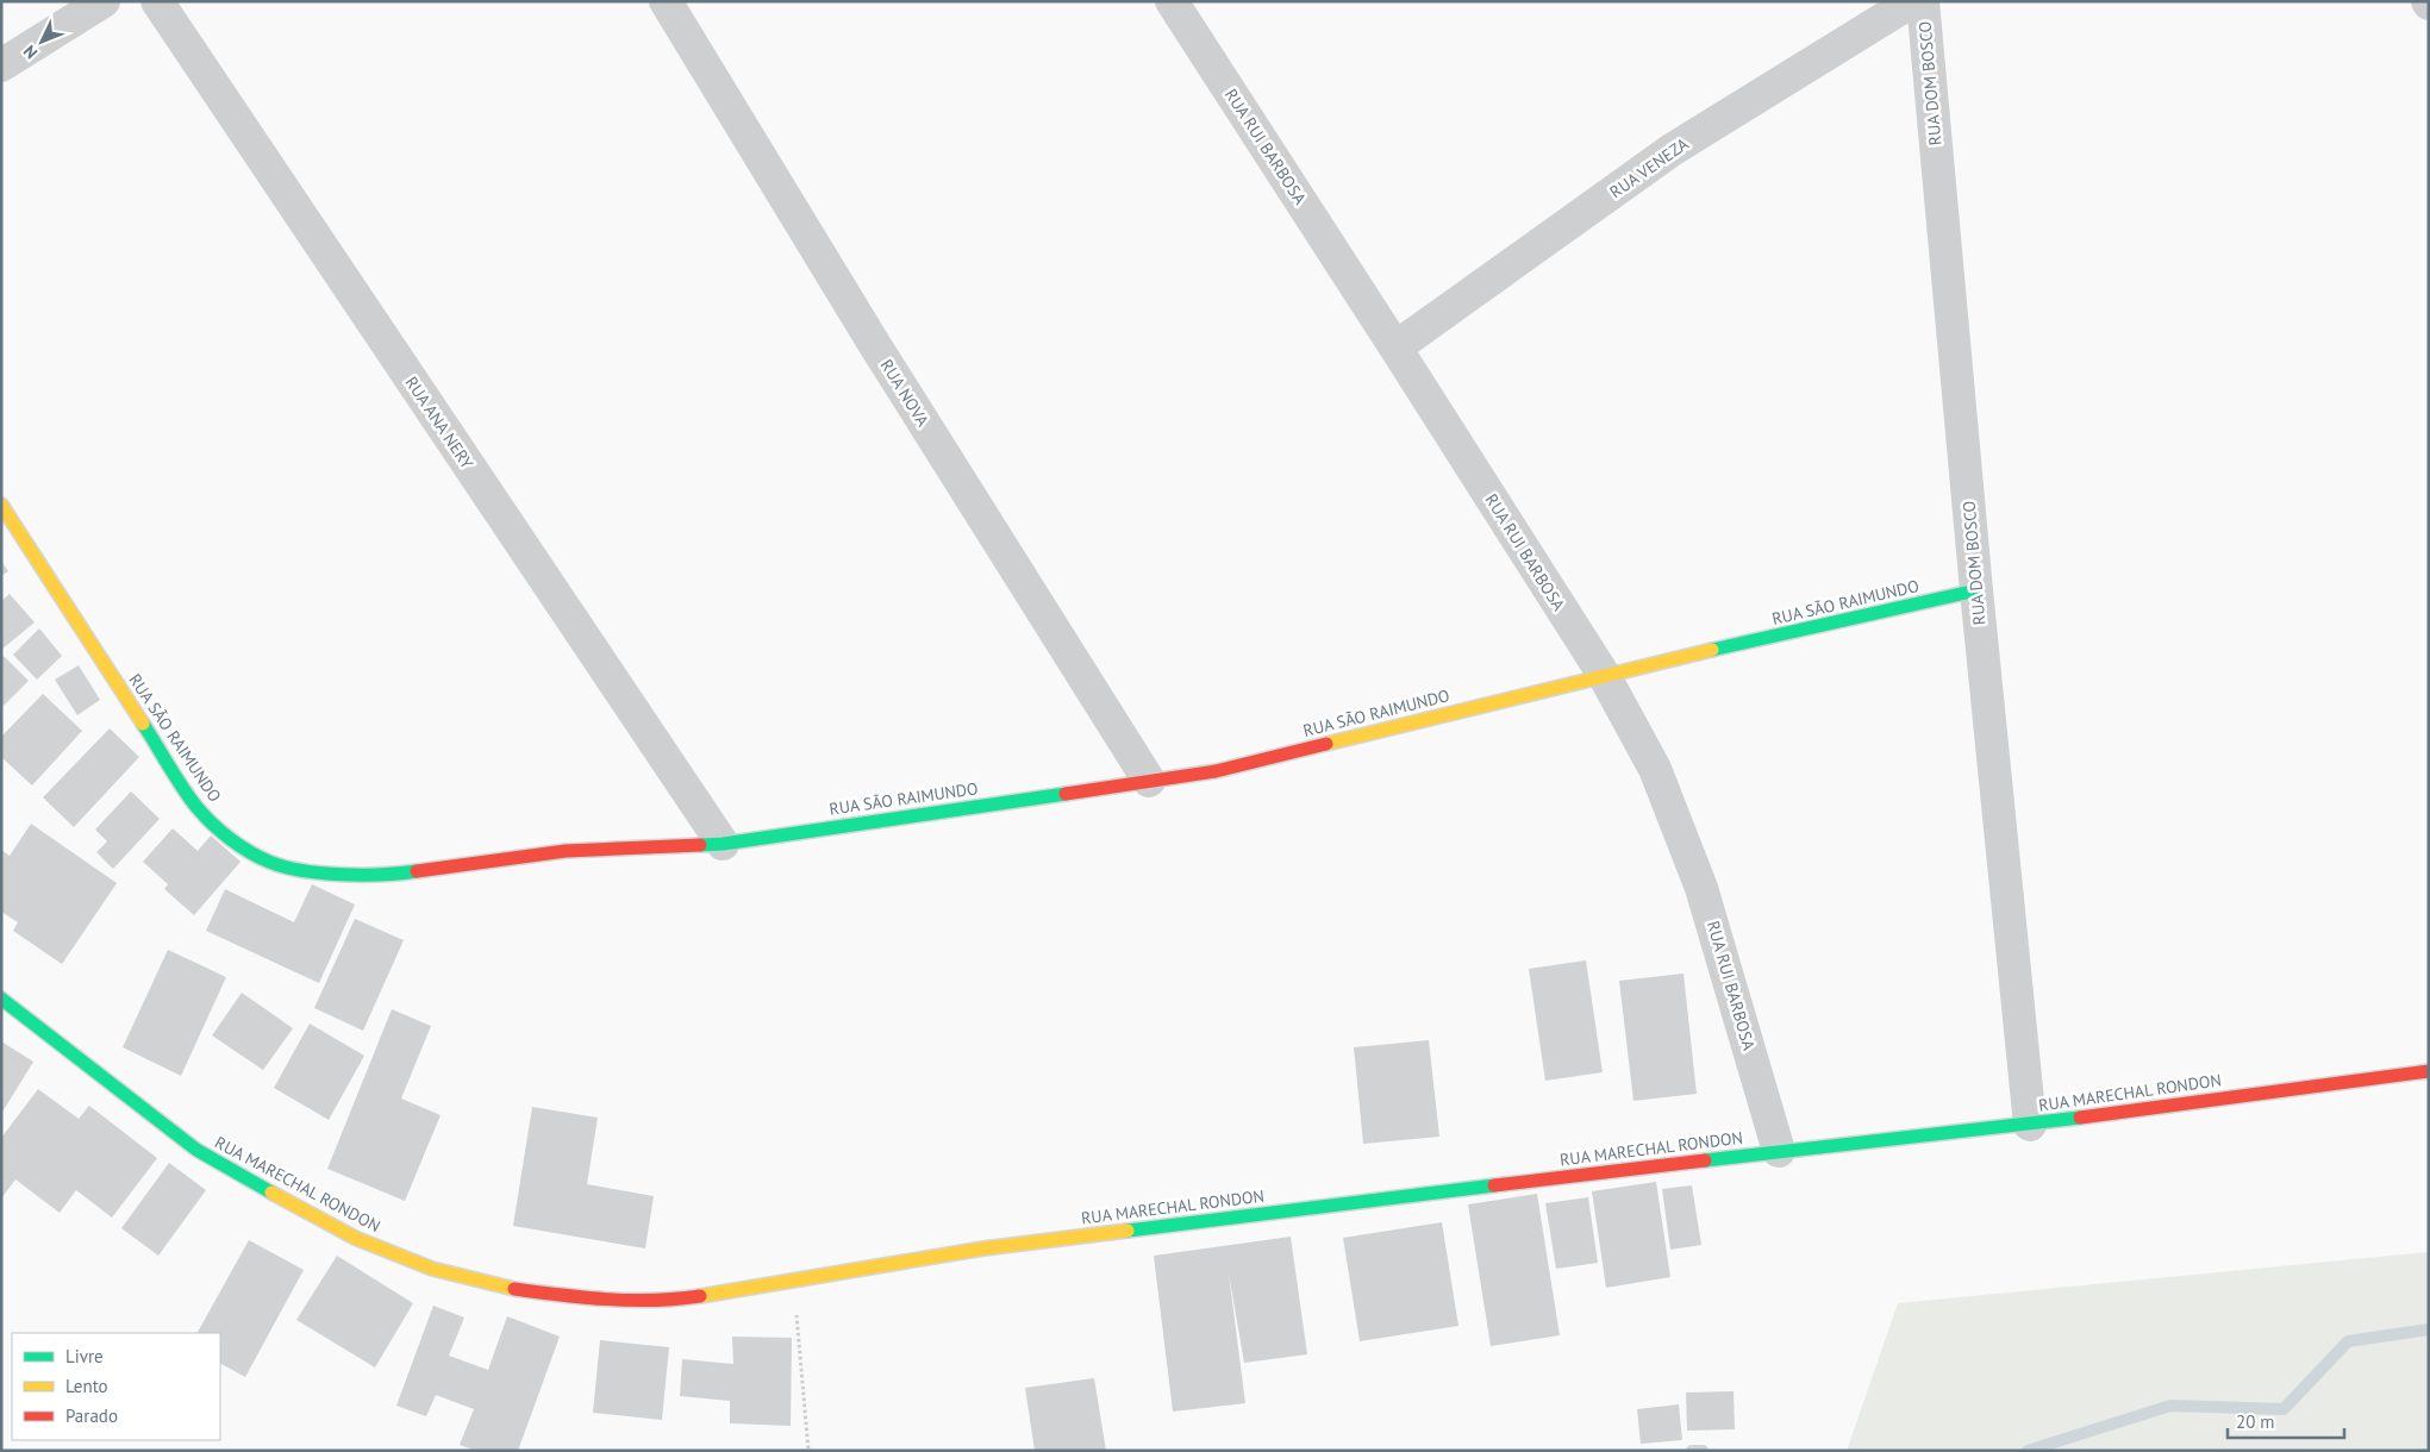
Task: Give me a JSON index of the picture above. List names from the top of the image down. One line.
{"streets":{"street":["RUA DOM BOSCO","RUA RUI BARBOSA","RUA VENEZA","RUA NOVA","RUA ANA NERY","RUA SÃO RAIMUNDO","RUA MARECHAL RONDON"]},"crossings":[["RUA DOM BOSCO","RUA SÃO RAIMUNDO"],["RUA DOM BOSCO","RUA MARECHAL RONDON"],["RUA RUI BARBOSA","RUA VENEZA"],["RUA RUI BARBOSA","RUA SÃO RAIMUNDO"],["RUA RUI BARBOSA","RUA MARECHAL RONDON"],["RUA NOVA","RUA SÃO RAIMUNDO"],["RUA ANA NERY","RUA SÃO RAIMUNDO"]],"legend":["Livre","Lento","Parado"],"scale_bar":"20 m","north":"bottom left"}
